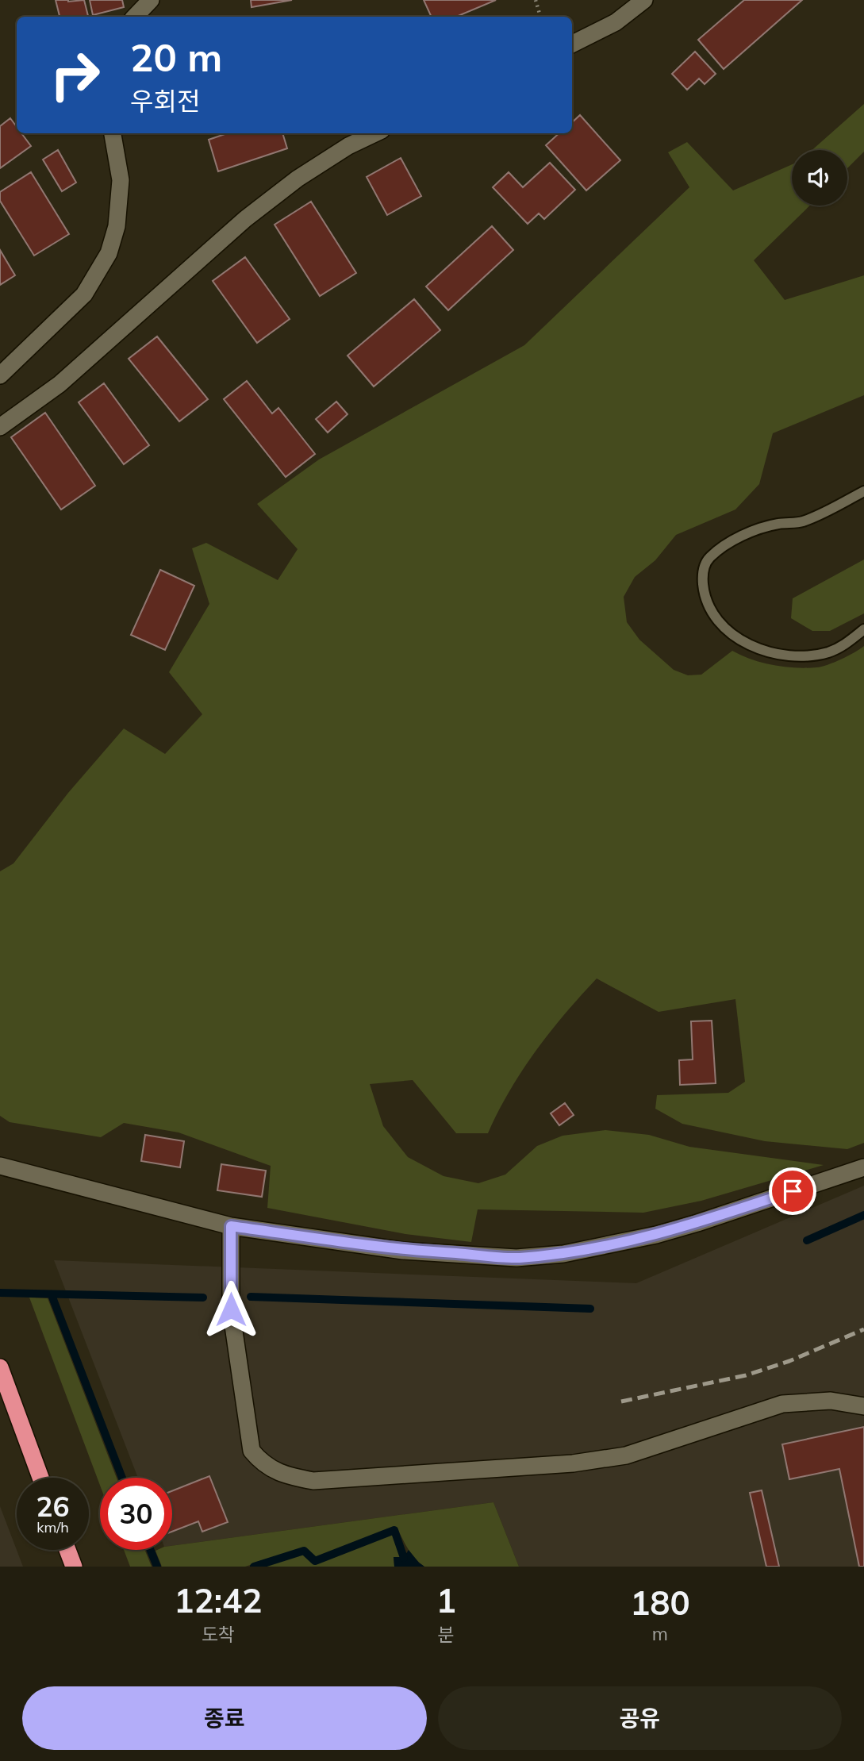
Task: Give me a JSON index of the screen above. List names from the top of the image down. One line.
{"page":{"turn":["20 m","우회전"],"speed":"26 km/h","limit":"30","eta":["12:42","도착","1","분","180","m"],"buttons":["종료","공유"]}}
